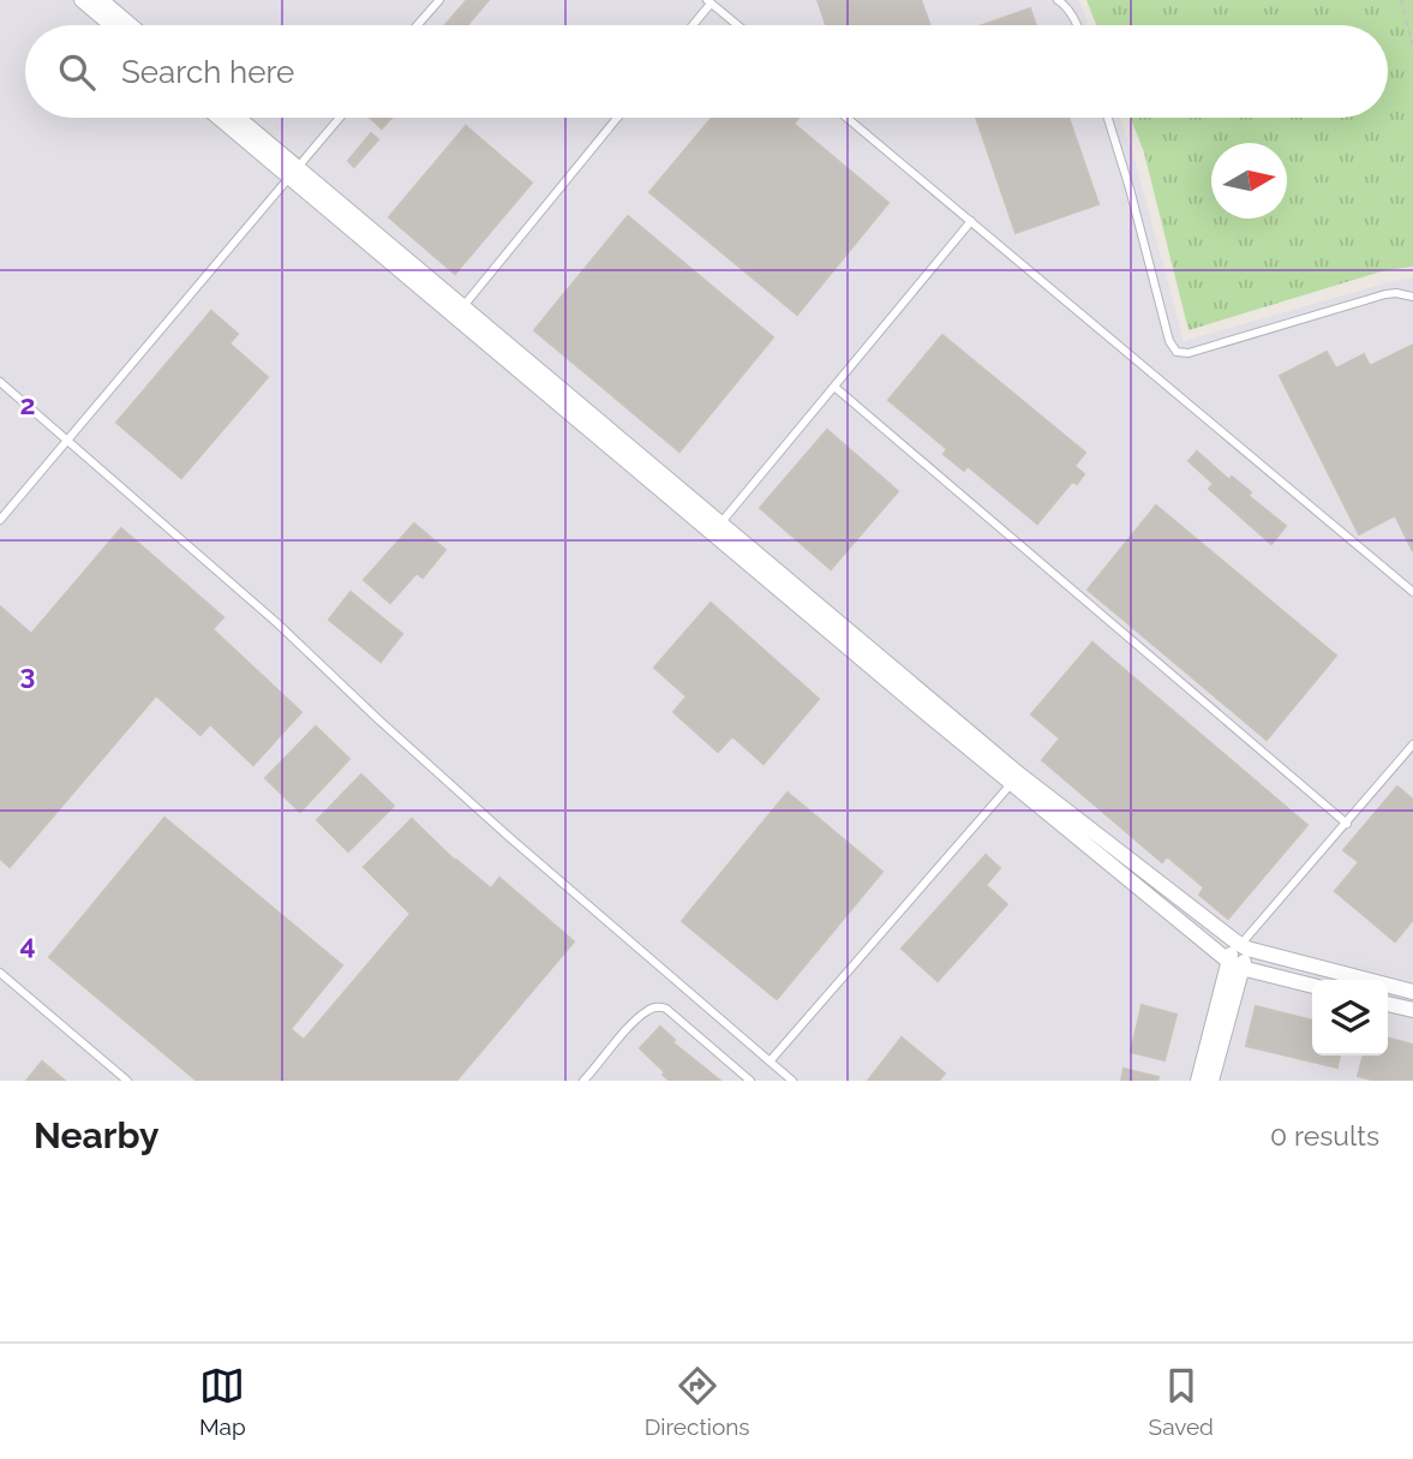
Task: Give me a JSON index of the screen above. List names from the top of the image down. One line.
{"north":"right","page":{"search":"Search here","heading":["Nearby","0 results"],"nav":["Map","Directions","Saved"]},"grid":{"rows":["2","3","4"]}}
